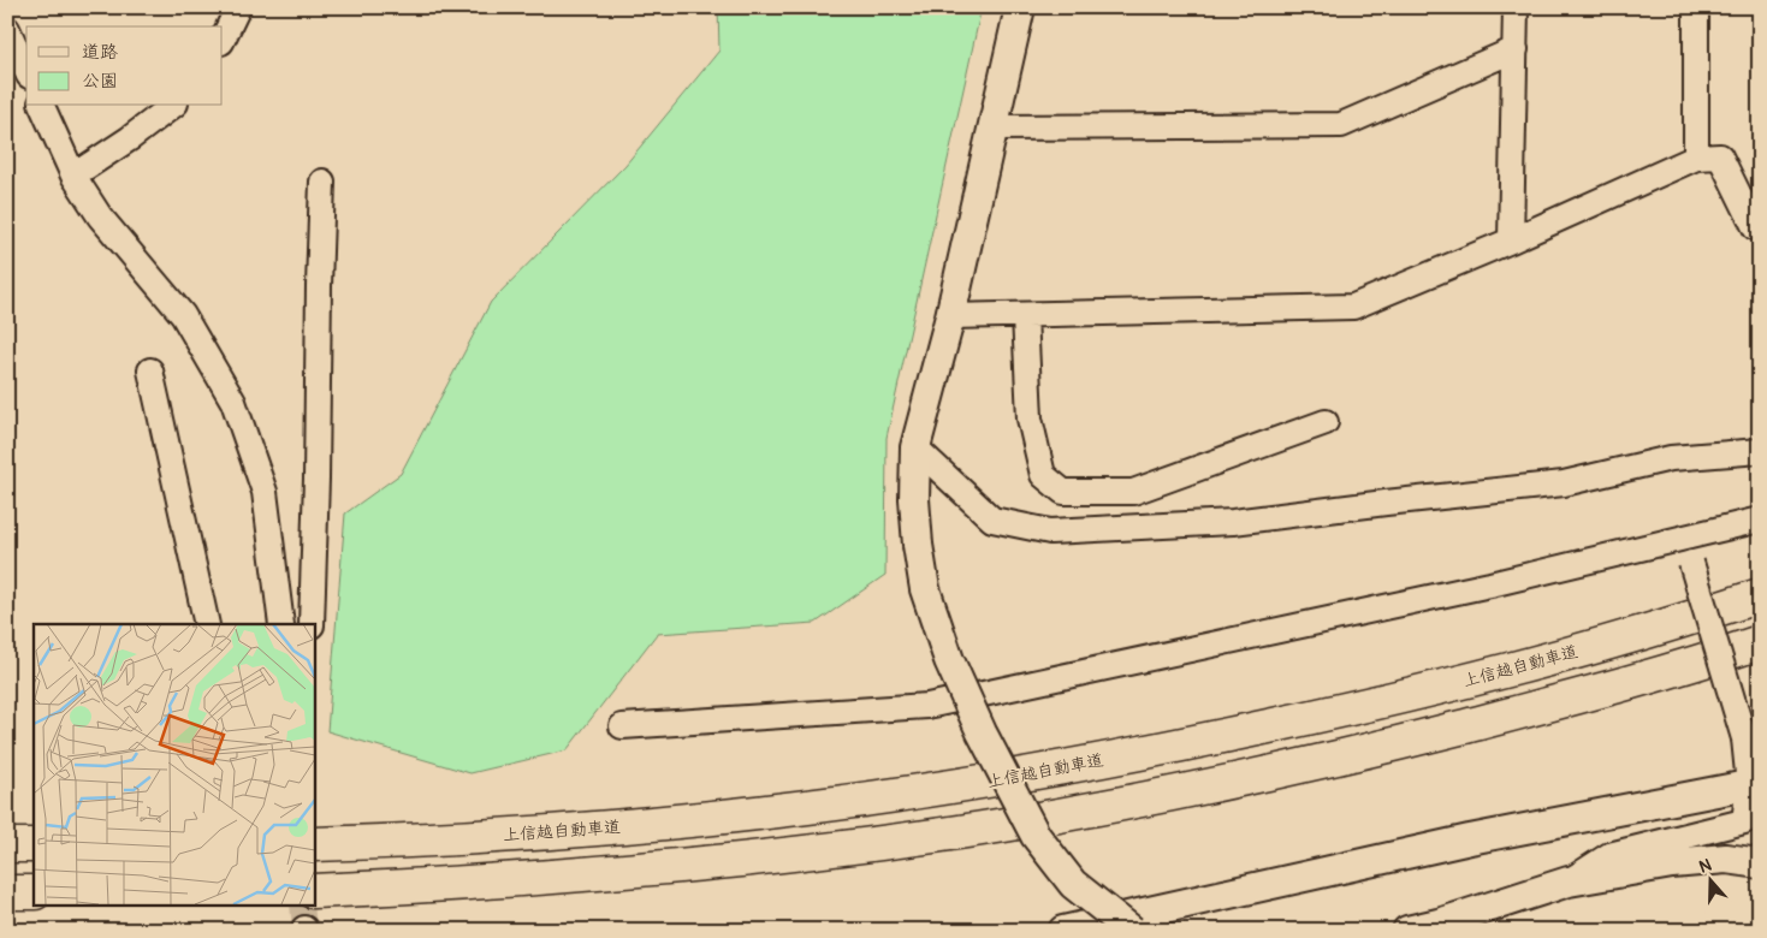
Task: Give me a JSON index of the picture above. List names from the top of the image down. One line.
{"streets":{"highway":["上信越自動車道"]},"legend":["道路","公園"],"north":"top"}
